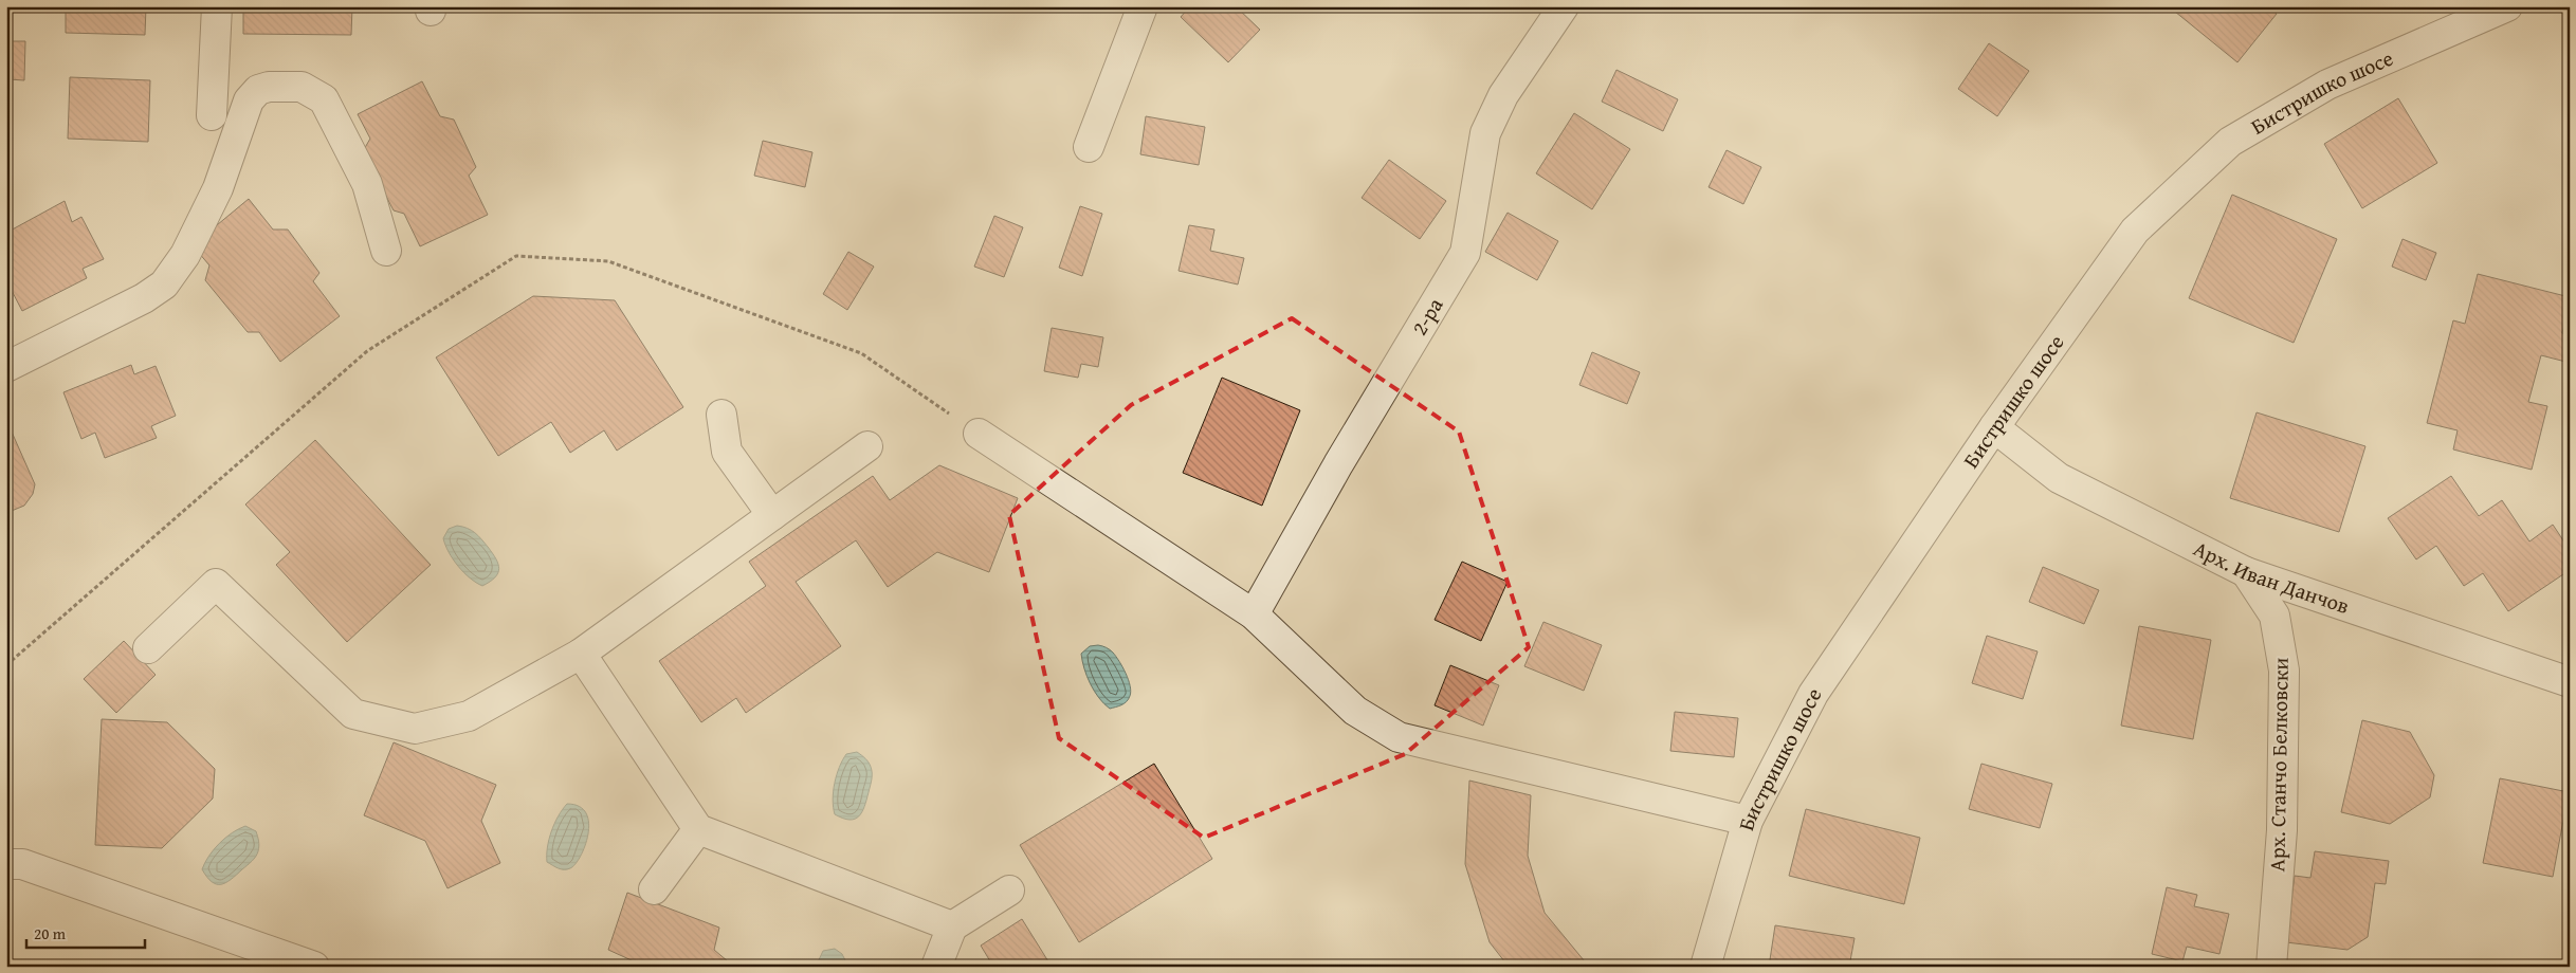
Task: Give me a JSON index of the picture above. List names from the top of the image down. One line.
{"streets":{"street":["Бистришко шосе","2-ра","Арх. Иван Данчов","Арх. Станчо Белковски"]},"crossings":[["Бистришко шосе","Арх. Иван Данчов"],["Арх. Иван Данчов","Арх. Станчо Белковски"]],"scale_bar":"20 m"}
